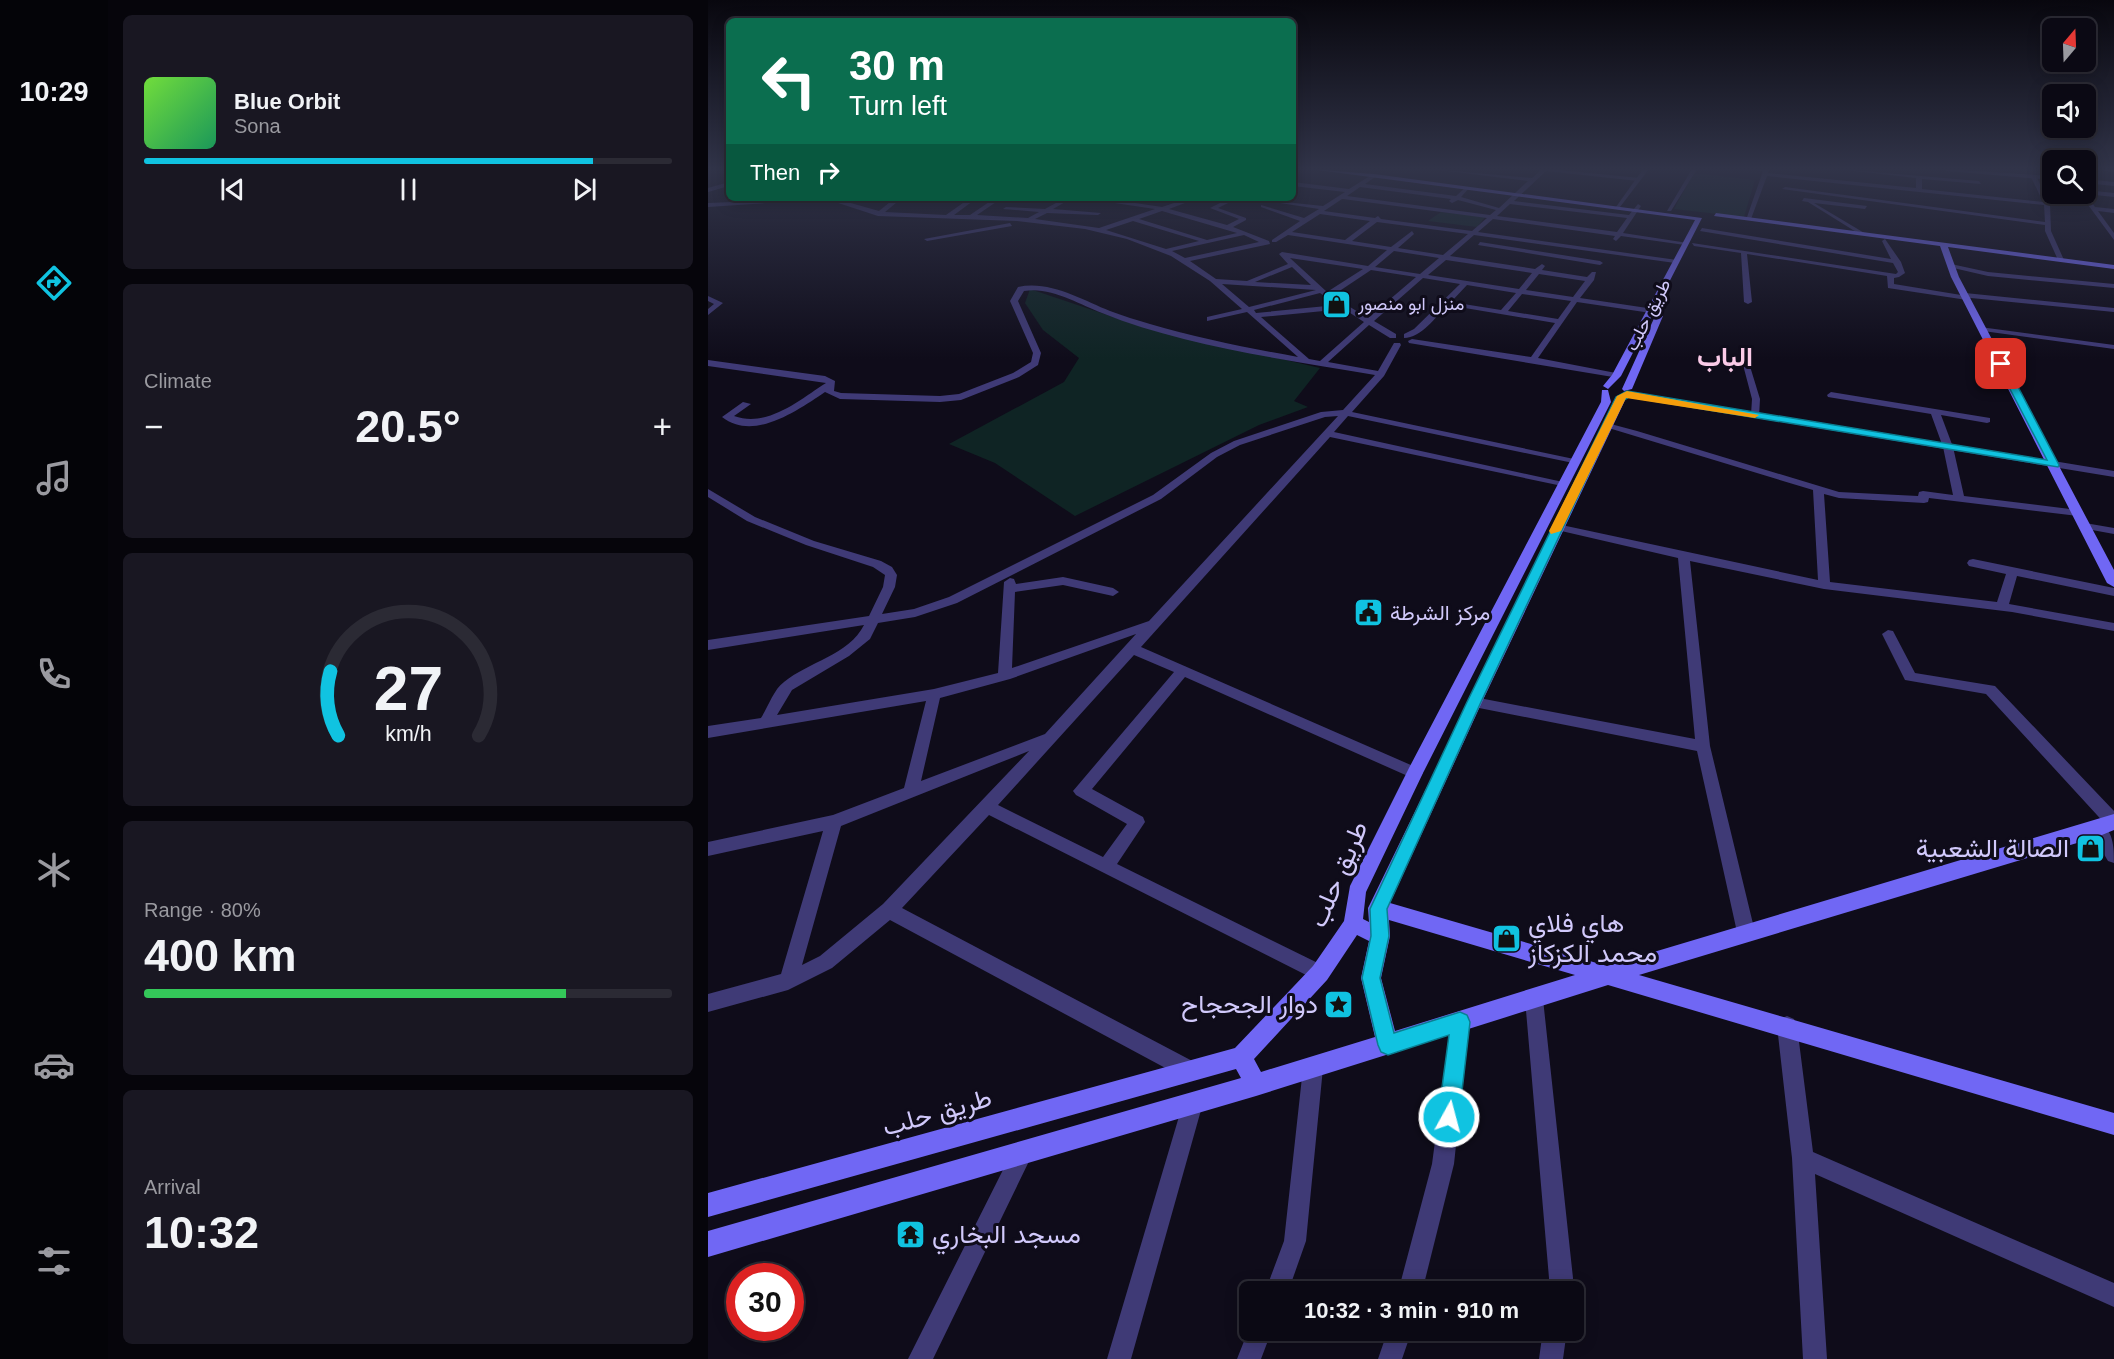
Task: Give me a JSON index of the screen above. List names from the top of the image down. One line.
{"streets":{"main road":["طريق حلب"]},"districts":["الباب"],"places":{"shop":["منزل ابو منصور","الصالة الشعبية","هاي فلاي محمد الكزكاز"],"public building":["مركز الشرطة"],"place":["دوار الجحجاح"],"temple":["مسجد البخاري"]},"north":"top","page":{"tabs":"10:29","turn":["30 m","Turn left"],"song":["Blue Orbit","Sona"],"then":"Then","tile":["Climate",["Range · 80%","400 km"],["Arrival","10:32"]],"heat":["−","20.5°","+"],"limit":"30","trip":"10:32 · 3 min · 910 m","gauge":["27","km/h"]}}
